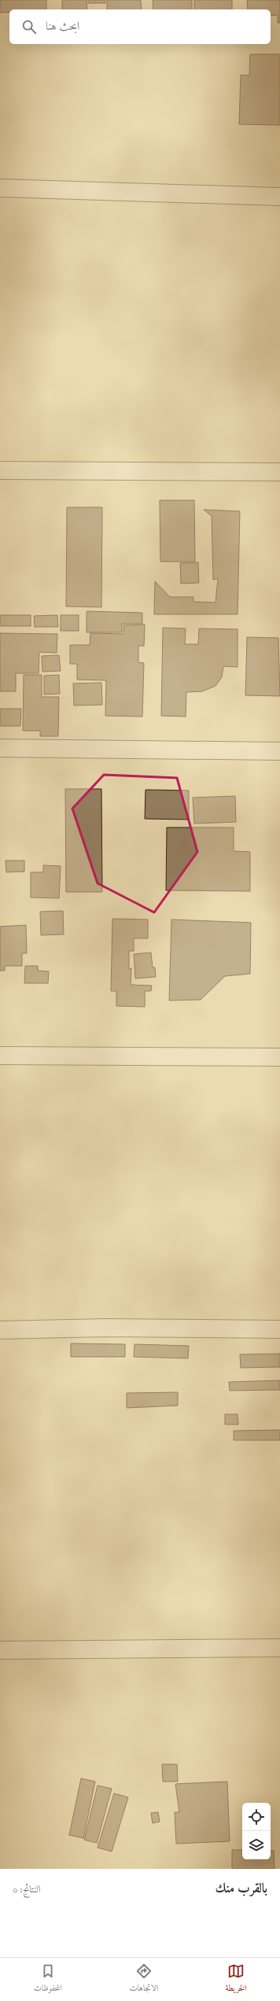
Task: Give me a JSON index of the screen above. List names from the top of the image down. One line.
{"page":{"search":"ابحث هنا","heading":["بالقرب منك","النتائج: 0"],"nav":["الخريطة","الاتجاهات","المحفوظات"]}}
